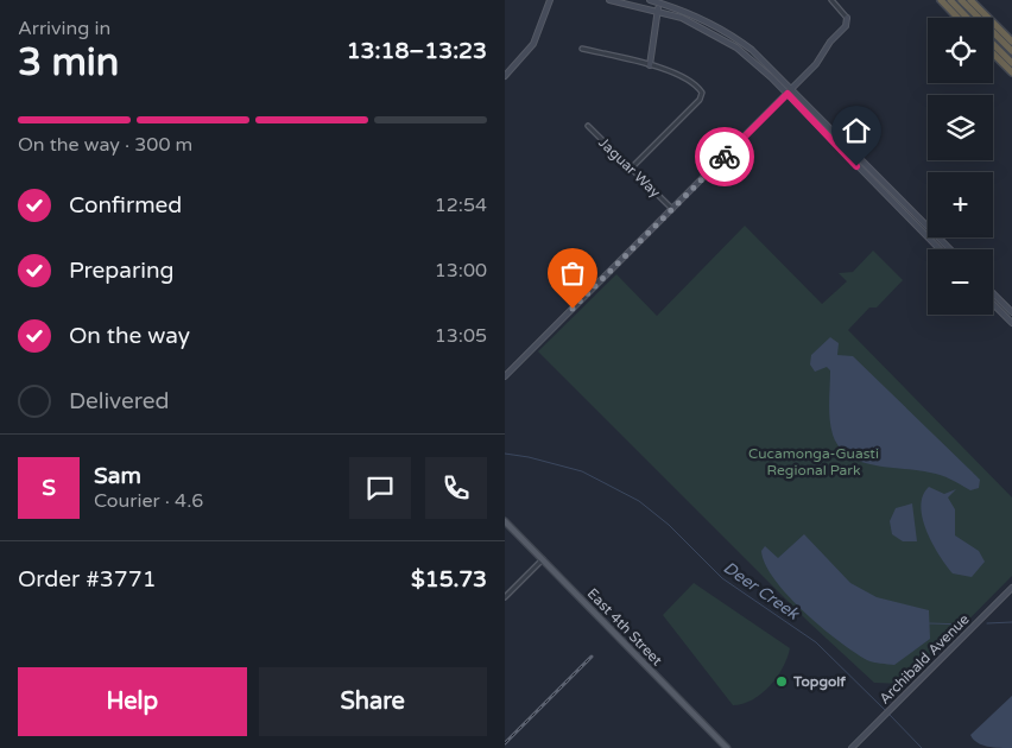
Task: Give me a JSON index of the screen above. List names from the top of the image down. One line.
{"streets":{"main road":["East 4th Street","Archibald Avenue"],"street":["Jaguar Way"]},"water":["Deer Creek"],"parks":["Cucamonga-Guasti Regional Park"],"places":["Topgolf"],"page":{"heading":["3 min","Arriving in","13:18–13:23"],"panel":["Sam","Courier · 4.6","Order #3771","$15.73"],"map_buttons":["+","−"],"bar":"On the way · 300 m","list":[["Confirmed","12:54"],["Preparing","13:00"],["On the way","13:05"],"Delivered"],"round":"S","buttons":["Help","Share"]}}
